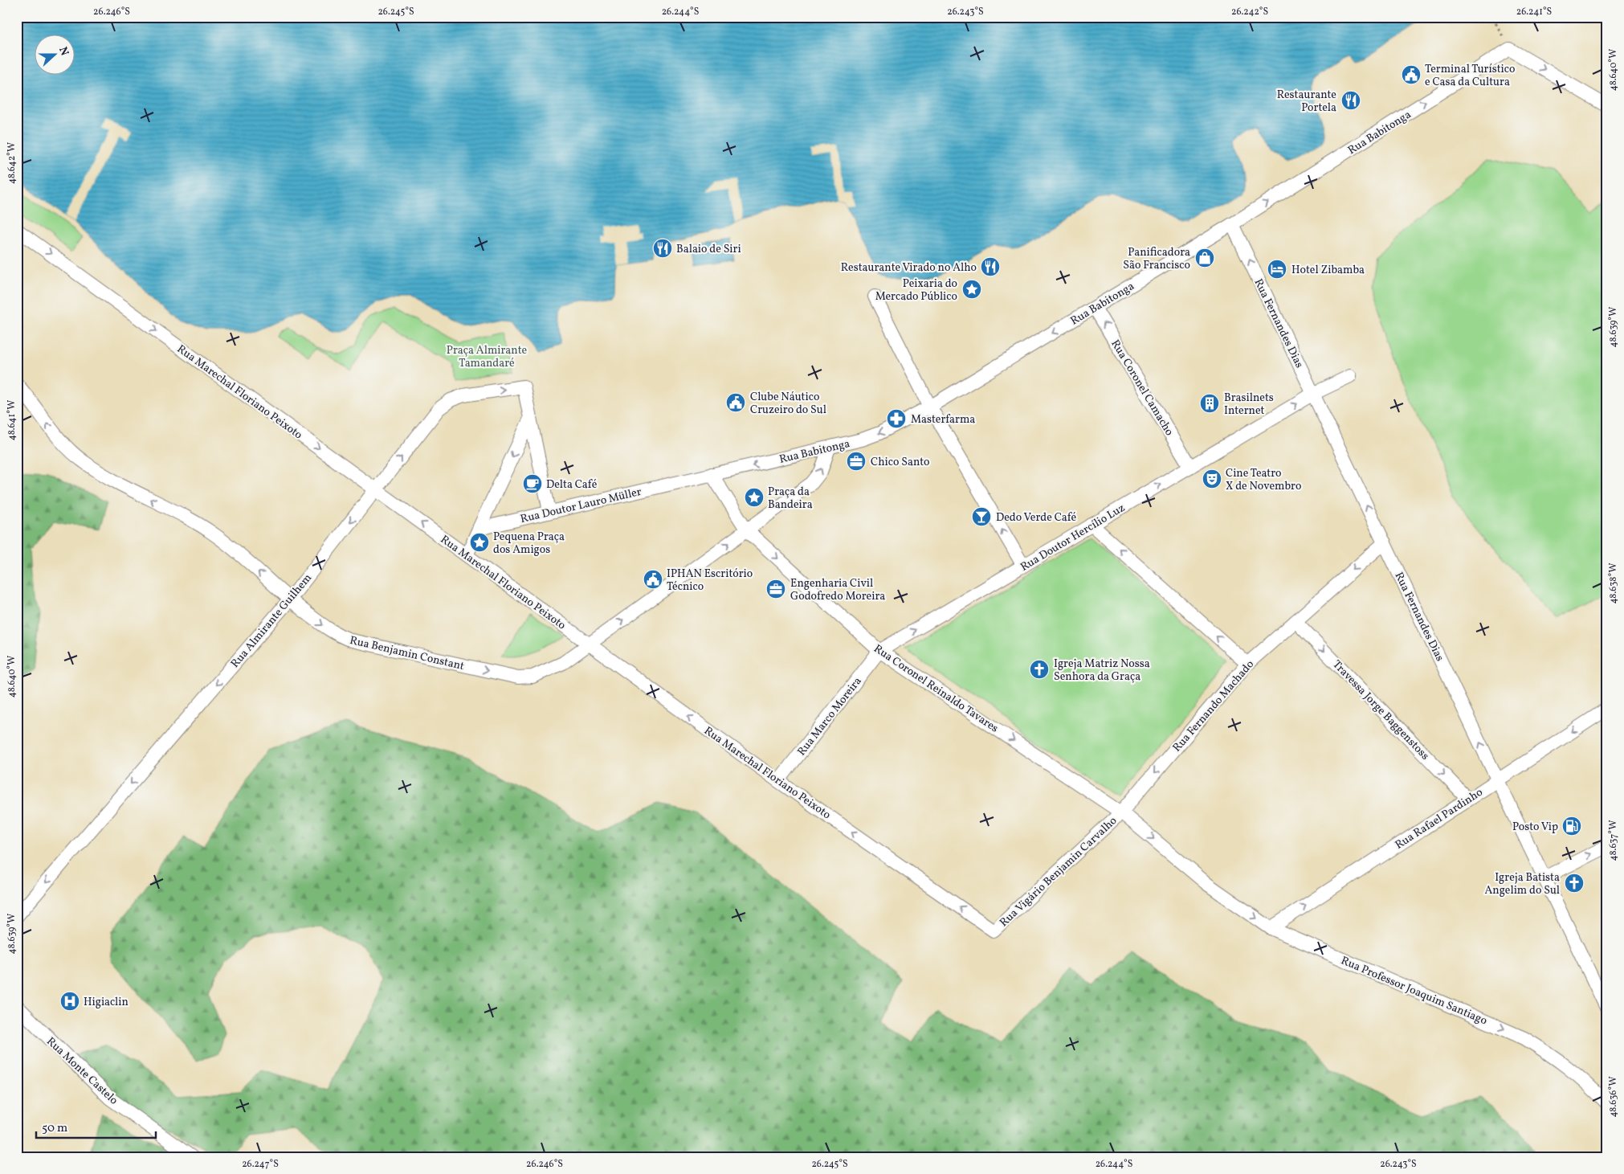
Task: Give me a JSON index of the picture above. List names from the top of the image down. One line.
{"streets":{"street":["Rua Babitonga","Rua Fernandes Dias","Rua Coronel Camacho","Rua Marechal Floriano Peixoto","Rua Doutor Lauro Müller","Rua Doutor Hercílio Luz","Rua Almirante Guilhem","Rua Benjamin Constant","Rua Coronel Reinaldo Tavares","Rua Fernando Machado","Travessa Jorge Baggenstoss","Rua Marco Moreira","Rua Rafael Pardinho","Rua Vigário Benjamin Carvalho","Rua Professor Joaquim Santiago","Rua Monte Castelo"]},"crossings":[["Rua Babitonga","Rua Fernandes Dias"],["Rua Babitonga","Rua Coronel Camacho"],["Rua Babitonga","Rua Doutor Lauro Müller"],["Rua Fernandes Dias","Rua Doutor Hercílio Luz"],["Rua Fernandes Dias","Rua Fernando Machado"],["Rua Fernandes Dias","Rua Rafael Pardinho"],["Rua Coronel Camacho","Rua Doutor Hercílio Luz"],["Rua Marechal Floriano Peixoto","Rua Almirante Guilhem"],["Rua Marechal Floriano Peixoto","Rua Benjamin Constant"],["Rua Marechal Floriano Peixoto","Rua Marco Moreira"],["Rua Marechal Floriano Peixoto","Rua Vigário Benjamin Carvalho"],["Rua Doutor Lauro Müller","Rua Almirante Guilhem"],["Rua Doutor Hercílio Luz","Rua Coronel Reinaldo Tavares"],["Rua Doutor Hercílio Luz","Rua Marco Moreira"],["Rua Almirante Guilhem","Rua Benjamin Constant"],["Rua Benjamin Constant","Rua Coronel Reinaldo Tavares"],["Rua Coronel Reinaldo Tavares","Rua Fernando Machado"],["Rua Coronel Reinaldo Tavares","Rua Marco Moreira"],["Rua Coronel Reinaldo Tavares","Rua Vigário Benjamin Carvalho"],["Rua Coronel Reinaldo Tavares","Rua Professor Joaquim Santiago"],["Rua Fernando Machado","Travessa Jorge Baggenstoss"],["Rua Fernando Machado","Rua Vigário Benjamin Carvalho"],["Rua Fernando Machado","Rua Professor Joaquim Santiago"],["Travessa Jorge Baggenstoss","Rua Rafael Pardinho"],["Rua Rafael Pardinho","Rua Professor Joaquim Santiago"],["Rua Vigário Benjamin Carvalho","Rua Professor Joaquim Santiago"]],"one_way":["Rua Fernandes Dias","Rua Coronel Camacho","Rua Doutor Hercílio Luz","Rua Coronel Reinaldo Tavares","Rua Fernando Machado","Travessa Jorge Baggenstoss","Rua Professor Joaquim Santiago"],"parks":["Praça Almirante Tamandaré"],"places":{"public building":["Terminal Turístico e Casa da Cultura","Clube Náutico Cruzeiro do Sul","IPHAN Escritório Técnico"],"restaurant":["Restaurante Portela","Balaio de Siri","Restaurante Virado no Alho"],"shop":["Panificadora São Francisco"],"hotel":["Hotel Zibamba"],"place":["Peixaria do Mercado Público","Praça da Bandeira","Pequena Praça dos Amigos"],"building":["Brasilnets Internet"],"pharmacy":["Masterfarma"],"office":["Chico Santo","Engenharia Civil Godofredo Moreira"],"theatre":["Cine Teatro X de Novembro"],"cafe":["Delta Café"],"bar":["Dedo Verde Café"],"church":["Igreja Matriz Nossa Senhora da Graça","Igreja Batista Angelim do Sul"],"fuel station":["Posto Vip"],"hospital":["Higiaclin"]},"scale_bar":"50 m","north":"right","coordinates":["26.246°S","26.245°S","26.244°S","26.243°S","26.242°S","26.241°S","48.640°W","48.642°W","48.639°W","48.641°W","48.638°W","48.637°W","48.636°W","26.247°S"]}
